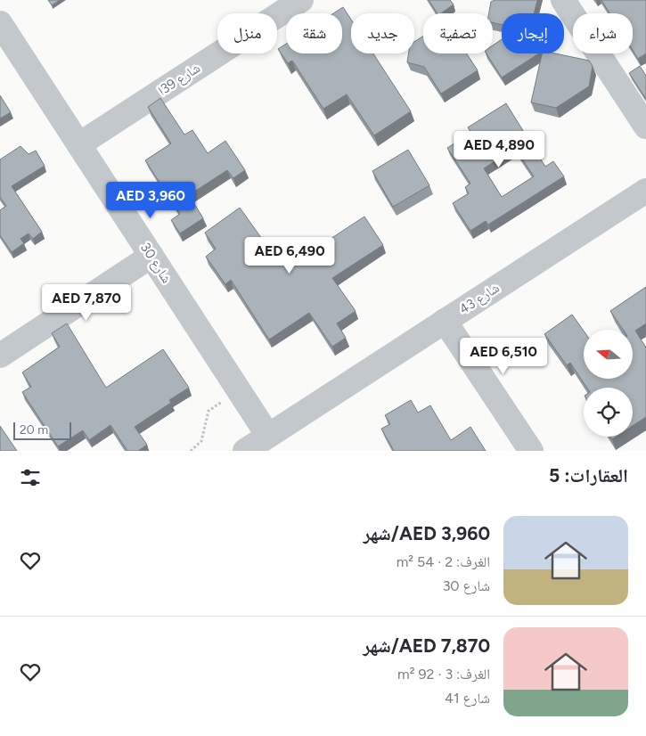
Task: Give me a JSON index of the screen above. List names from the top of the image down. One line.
{"streets":{"street":["شارع 39ا","شارع 30","شارع 43"]},"crossings":[["شارع 39ا","شارع 30"],["شارع 30","شارع 43"]],"scale_bar":"20 m","north":"left","page":{"chip":["شراء","إيجار","تصفية","جديد","شقة","منزل"],"price":["AED 4,890","AED 3,960","AED 6,490","AED 7,870","AED 6,510"],"scale":"20 m","heading":"العقارات: 5","list":[{"name":"AED 3,960/شهر","note":"الغرف: 2 · 54 m² · شارع 30"},{"name":"AED 7,870/شهر","note":"الغرف: 3 · 92 m² · شارع 41"}]}}
